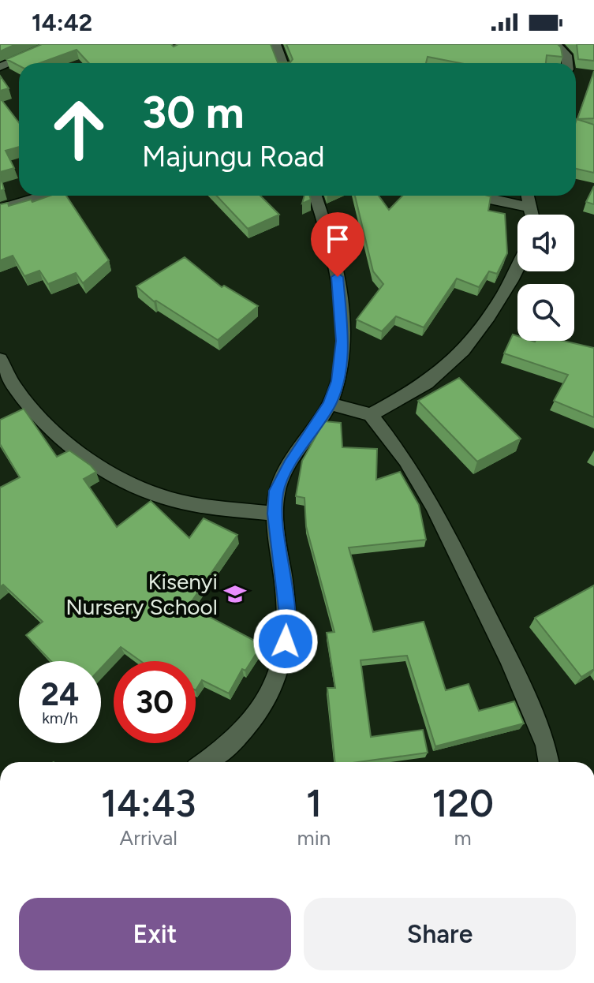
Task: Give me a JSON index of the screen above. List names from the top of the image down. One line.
{"places":{"school or university":["Kisenyi Nursery School"]},"page":{"status":"14:42","turn":["30 m","Majungu Road"],"speed":"24 km/h","limit":"30","eta":["14:43","Arrival","1","min","120","m"],"buttons":["Exit","Share"]}}
